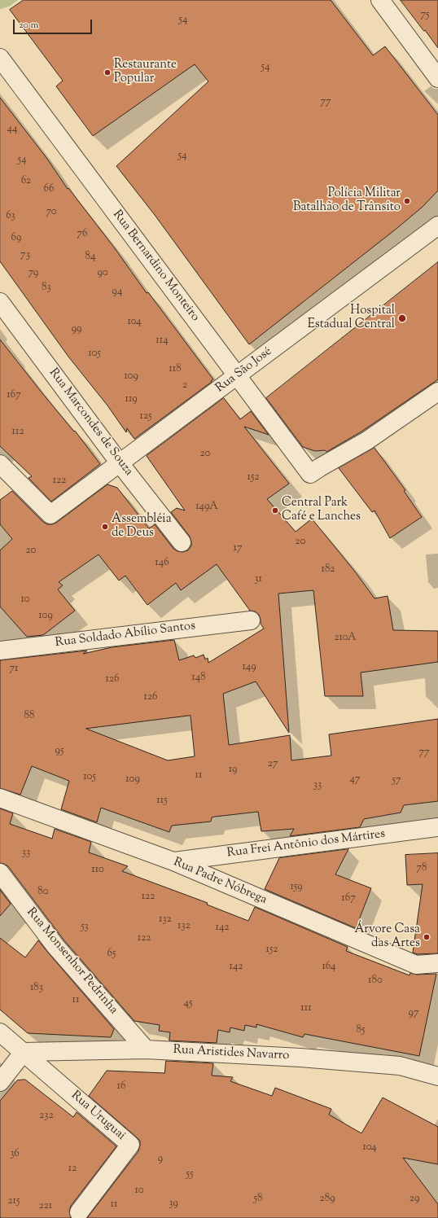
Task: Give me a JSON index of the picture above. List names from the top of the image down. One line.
{"streets":{"street":["Rua Bernardino Monteiro","Rua São José","Rua Marcondes de Souza","Rua Soldado Abílio Santos","Rua Frei Antônio dos Mártires","Rua Padre Nóbrega","Rua Monsenhor Pedrinha","Rua Aristides Navarro","Rua Uruguai"]},"crossings":[["Rua Bernardino Monteiro","Rua São José"],["Rua São José","Rua Marcondes de Souza"],["Rua Frei Antônio dos Mártires","Rua Padre Nóbrega"],["Rua Monsenhor Pedrinha","Rua Aristides Navarro"],["Rua Aristides Navarro","Rua Uruguai"]],"places":["Restaurante Popular","Polícia Militar Batalhão de Trânsito","Hospital Estadual Central","Central Park Café e Lanches","Assembléia de Deus","Árvore Casa das Artes"],"house_numbers":["75","54","54","77","44","54","54","62","66","70","63","76","69","73","84","79","90","83","94","104","99","114","105","118","109","2","167","119","125","112","20","152","122","149A","20","17","20","146","182","31","10","109","210A","149","71","148","126","126","88","95","77","27","19","11","105","109","47","57","33","115","33","78","110","159","80","122","167","132","132","53","142","122","152","65","142","164","180","183","11","45","111","97","85","16","232","104","36","9","12","55","10","58","289","29","215","39","11","221"],"scale_bar":"20 m"}
